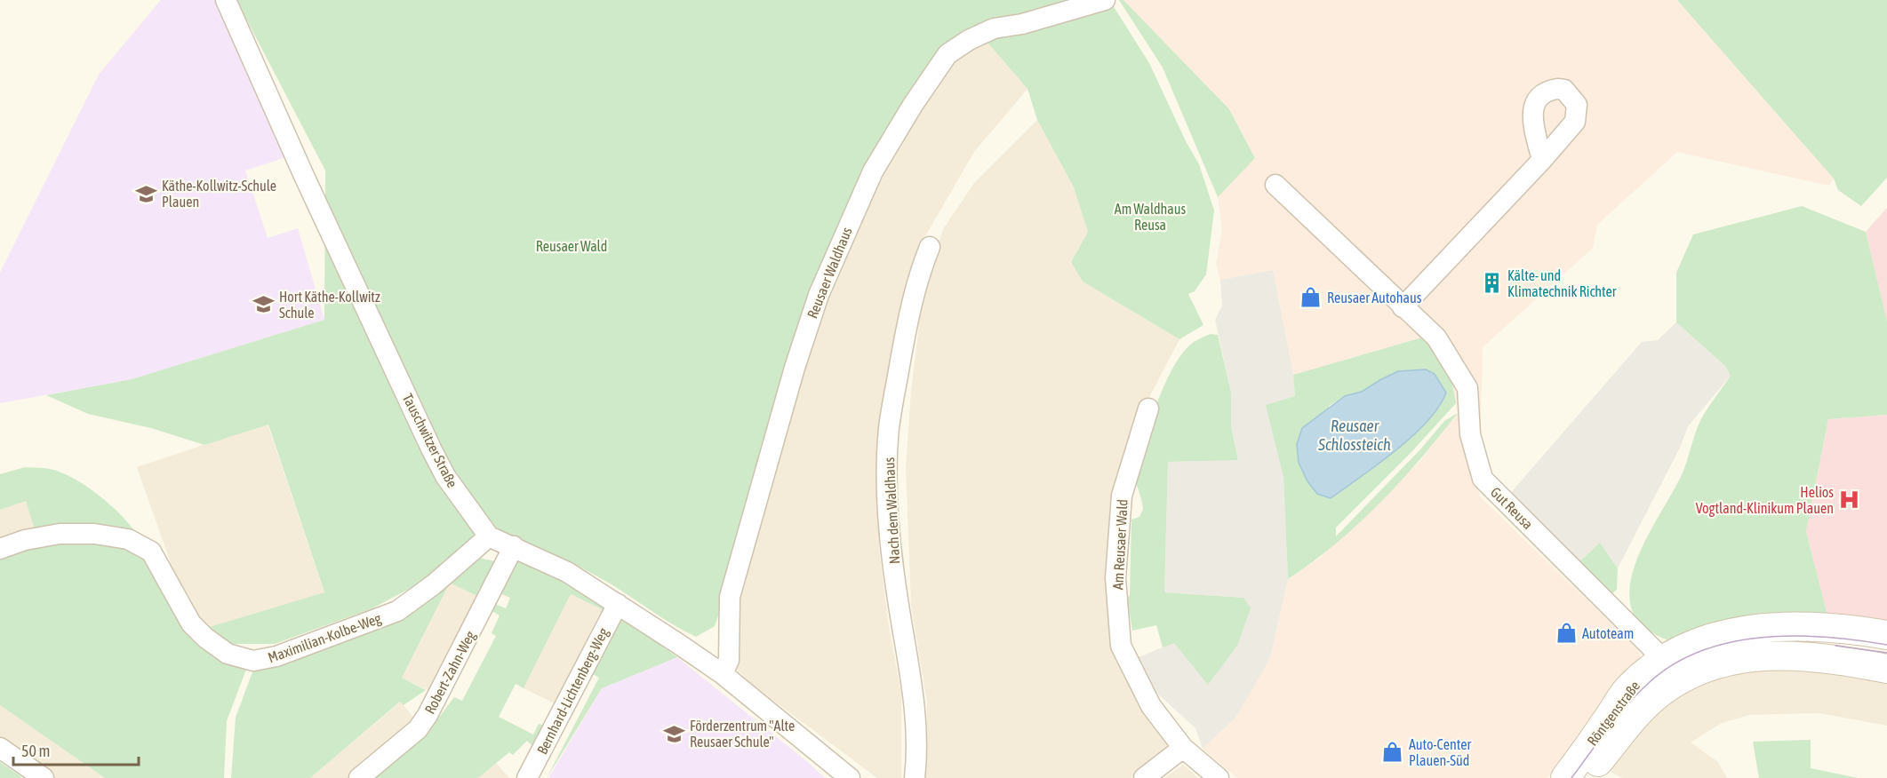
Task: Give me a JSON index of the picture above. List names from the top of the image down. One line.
{"streets":{"street":["Reusaer Waldhaus","Tauschwitzer Straße","Gut Reusa","Nach dem Waldhaus","Am Reusaer Wald","Maximilian-Kolbe-Weg","Robert-Zahn-Weg","Bernhard-Lichtenberg-Weg","Röntgenstraße"]},"crossings":[["Tauschwitzer Straße","Maximilian-Kolbe-Weg"],["Gut Reusa","Röntgenstraße"]],"water":["Reusaer Schlossteich"],"parks":["Am Waldhaus Reusa","Reusaer Wald"],"places":{"school or university":["Käthe-Kollwitz-Schule Plauen","Hort Käthe-Kollwitz Schule","Förderzentrum \"Alte Reusaer Schule\""],"building":["Kälte- und Klimatechnik Richter"],"shop":["Reusaer Autohaus","Autoteam","Auto-Center Plauen-Süd"],"hospital":["Helios Vogtland-Klinikum Plauen"]},"scale_bar":"50 m"}
